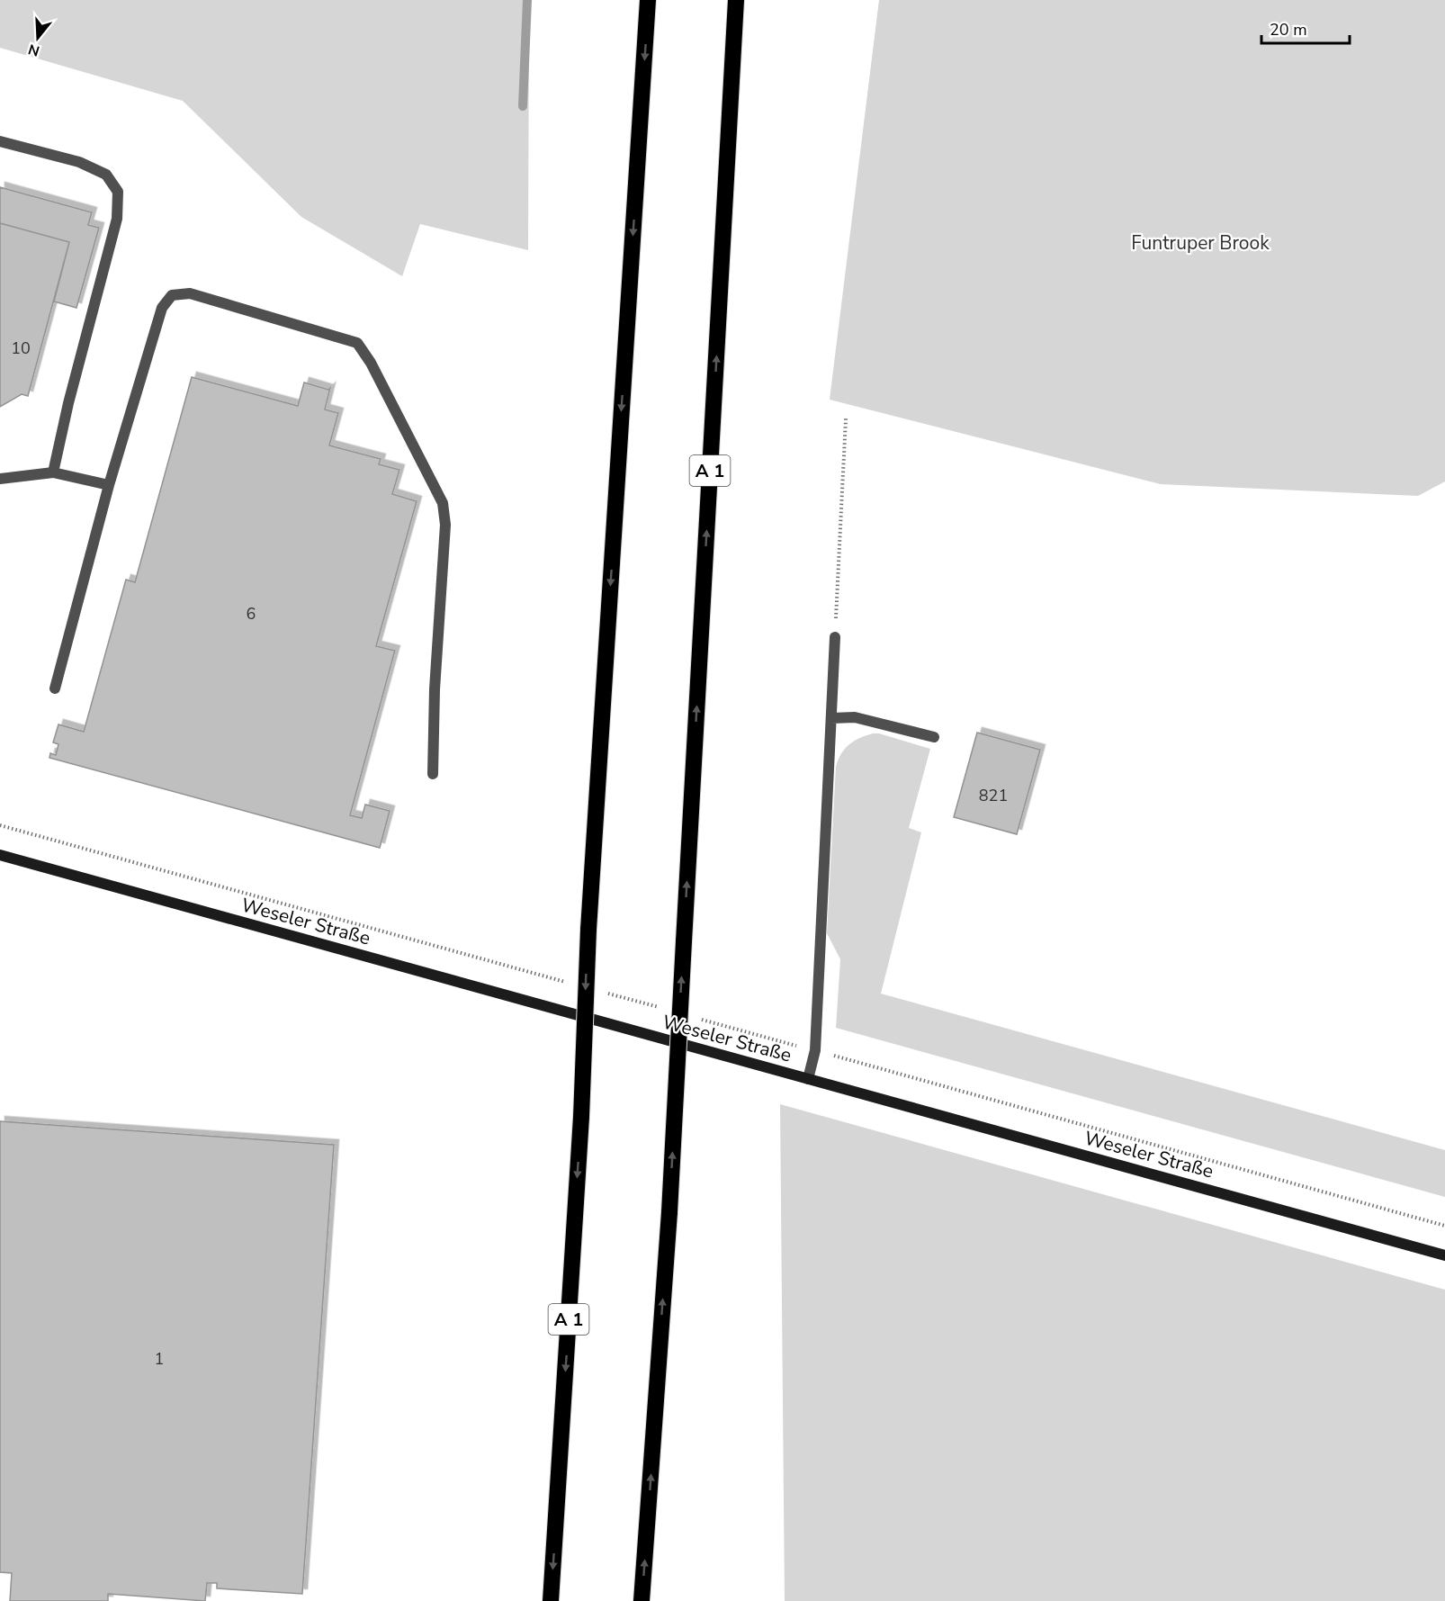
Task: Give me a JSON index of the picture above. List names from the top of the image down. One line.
{"streets":{"highway":["A 1"],"main road":["Weseler Straße"]},"parks":["Funtruper Brook"],"house_numbers":["10","6","821","1"],"scale_bar":"20 m","north":"bottom"}
